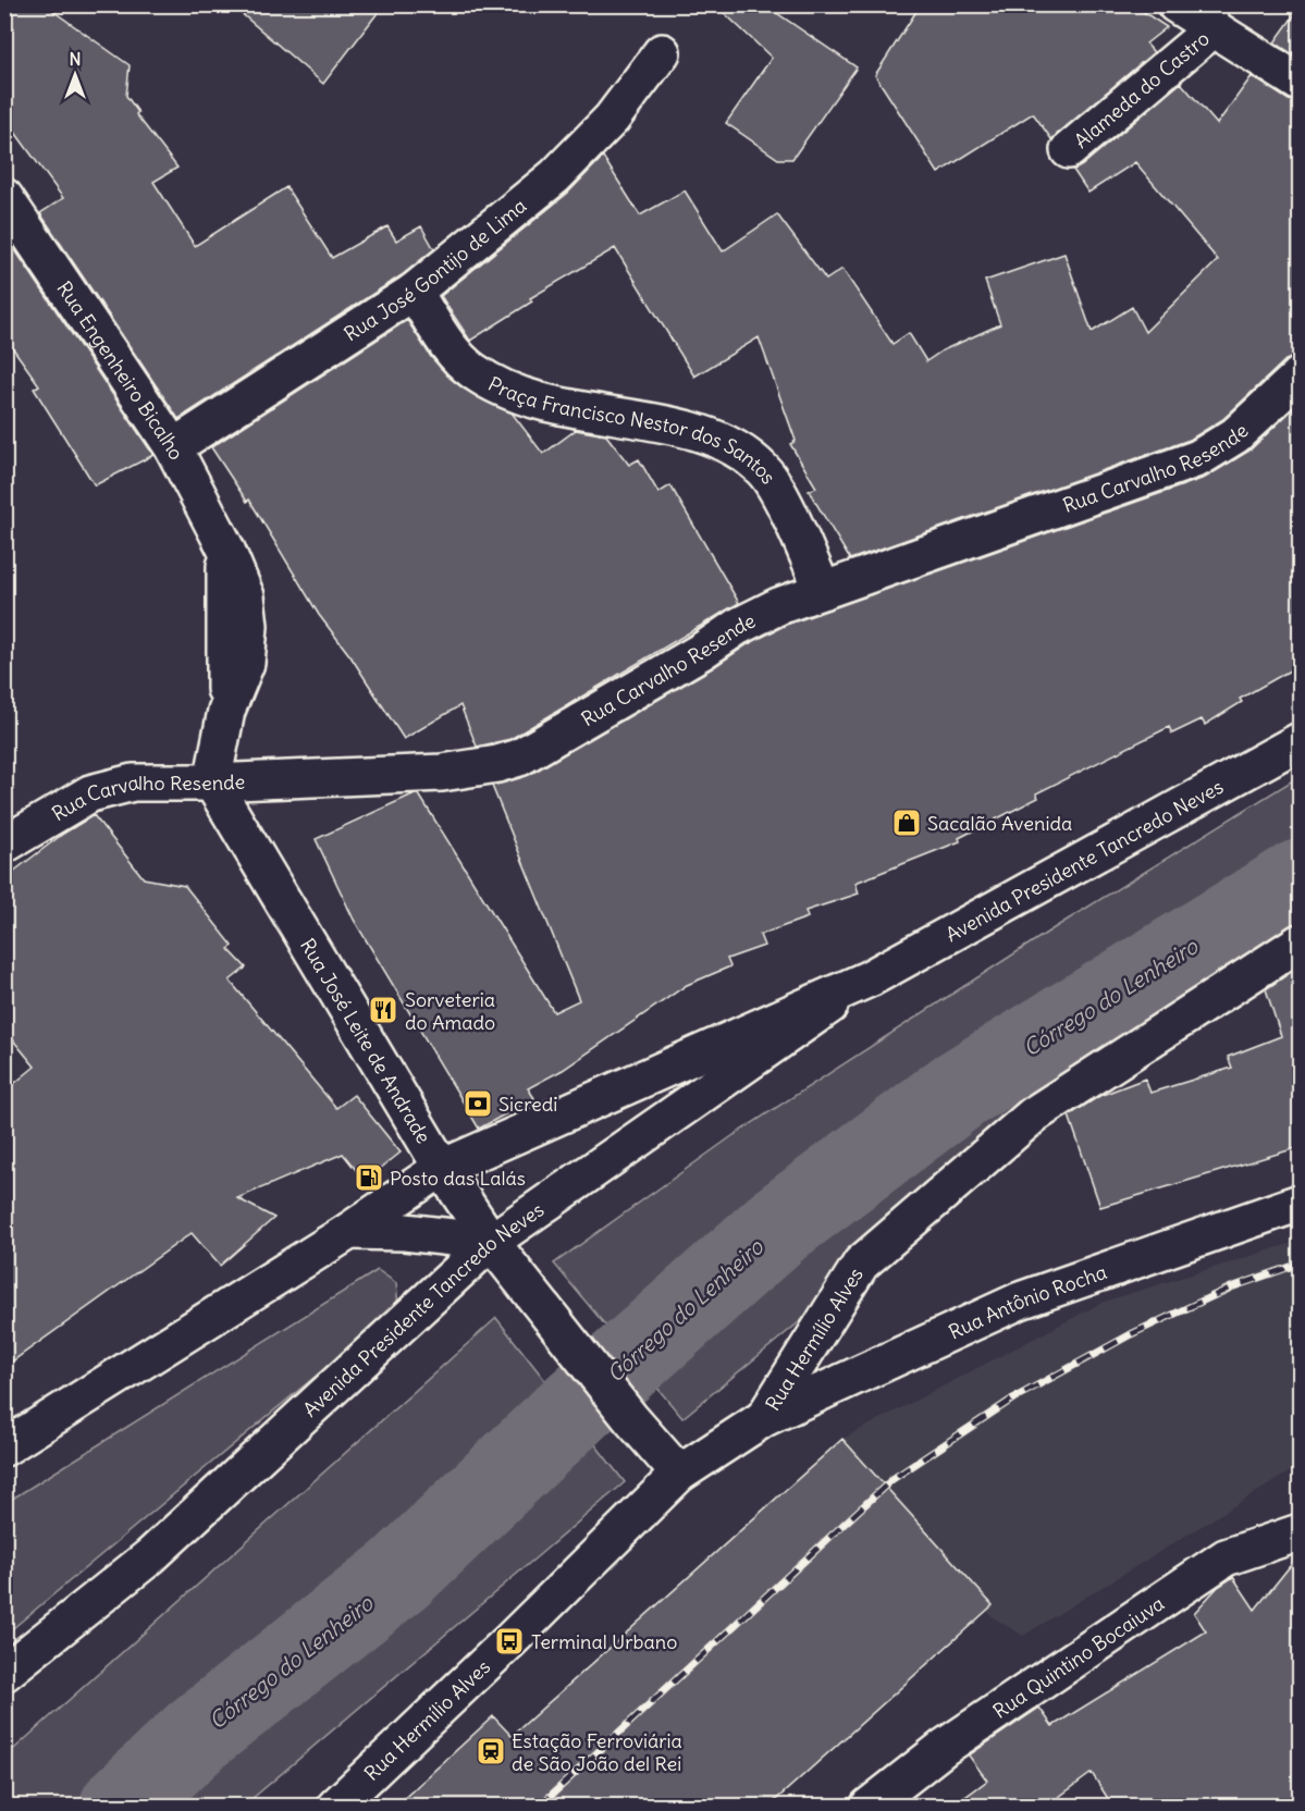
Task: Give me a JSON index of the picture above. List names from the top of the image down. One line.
{"streets":{"main road":["Alameda do Castro","Rua José Gontijo de Lima","Rua Engenheiro Bicalho","Praça Francisco Nestor dos Santos","Rua Carvalho Resende","Avenida Presidente Tancredo Neves","Rua José Leite de Andrade","Rua Antônio Rocha","Rua Hermílio Alves","Rua Quintino Bocaiuva"]},"crossings":[["Rua José Gontijo de Lima","Rua Engenheiro Bicalho"],["Rua José Gontijo de Lima","Praça Francisco Nestor dos Santos"],["Rua Engenheiro Bicalho","Rua Carvalho Resende"],["Rua Engenheiro Bicalho","Rua José Leite de Andrade"],["Praça Francisco Nestor dos Santos","Rua Carvalho Resende"],["Rua Carvalho Resende","Rua José Leite de Andrade"],["Avenida Presidente Tancredo Neves","Rua José Leite de Andrade"],["Rua José Leite de Andrade","Rua Hermílio Alves"],["Rua Antônio Rocha","Rua Hermílio Alves"]],"water":["Córrego do Lenheiro"],"places":{"shop":["Sacalão Avenida"],"restaurant":["Sorveteria do Amado"],"bank":["Sicredi"],"fuel station":["Posto das Lalás"],"bus stop":["Terminal Urbano"],"station":["Estação Ferroviária de São João del Rei"]},"north":"top"}
